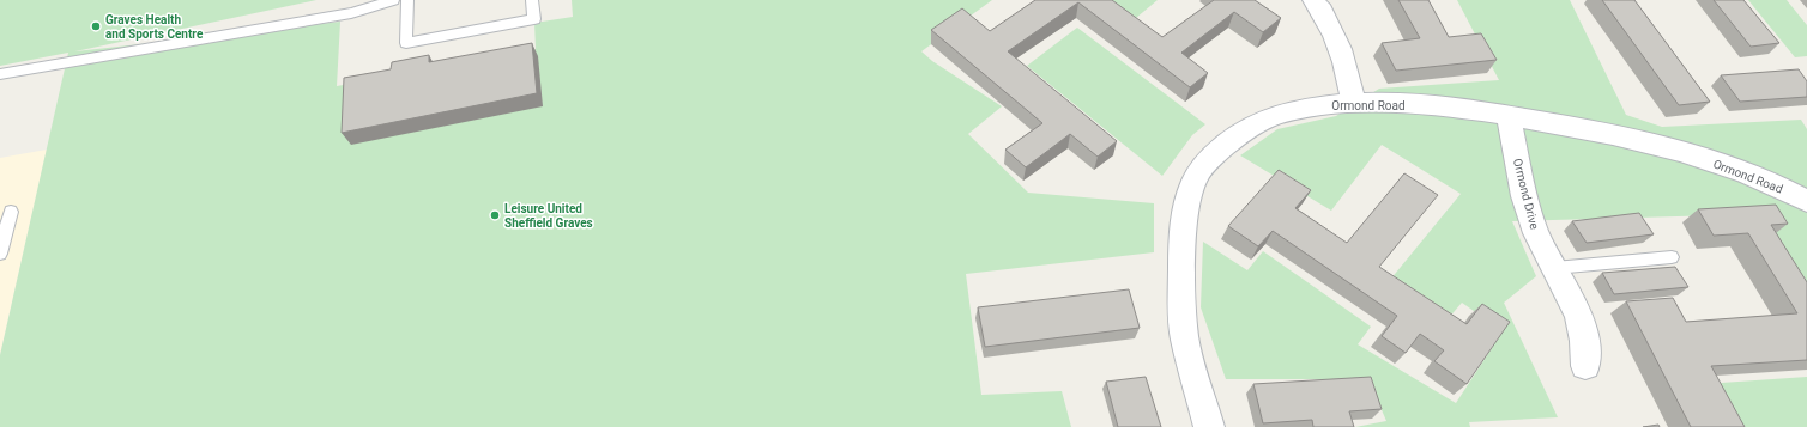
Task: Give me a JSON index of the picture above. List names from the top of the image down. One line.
{"streets":{"street":["Ormond Road","Ormond Drive"]},"crossings":[["Ormond Road","Ormond Drive"]],"places":["Graves Health and Sports Centre","Leisure United Sheffield Graves"]}
